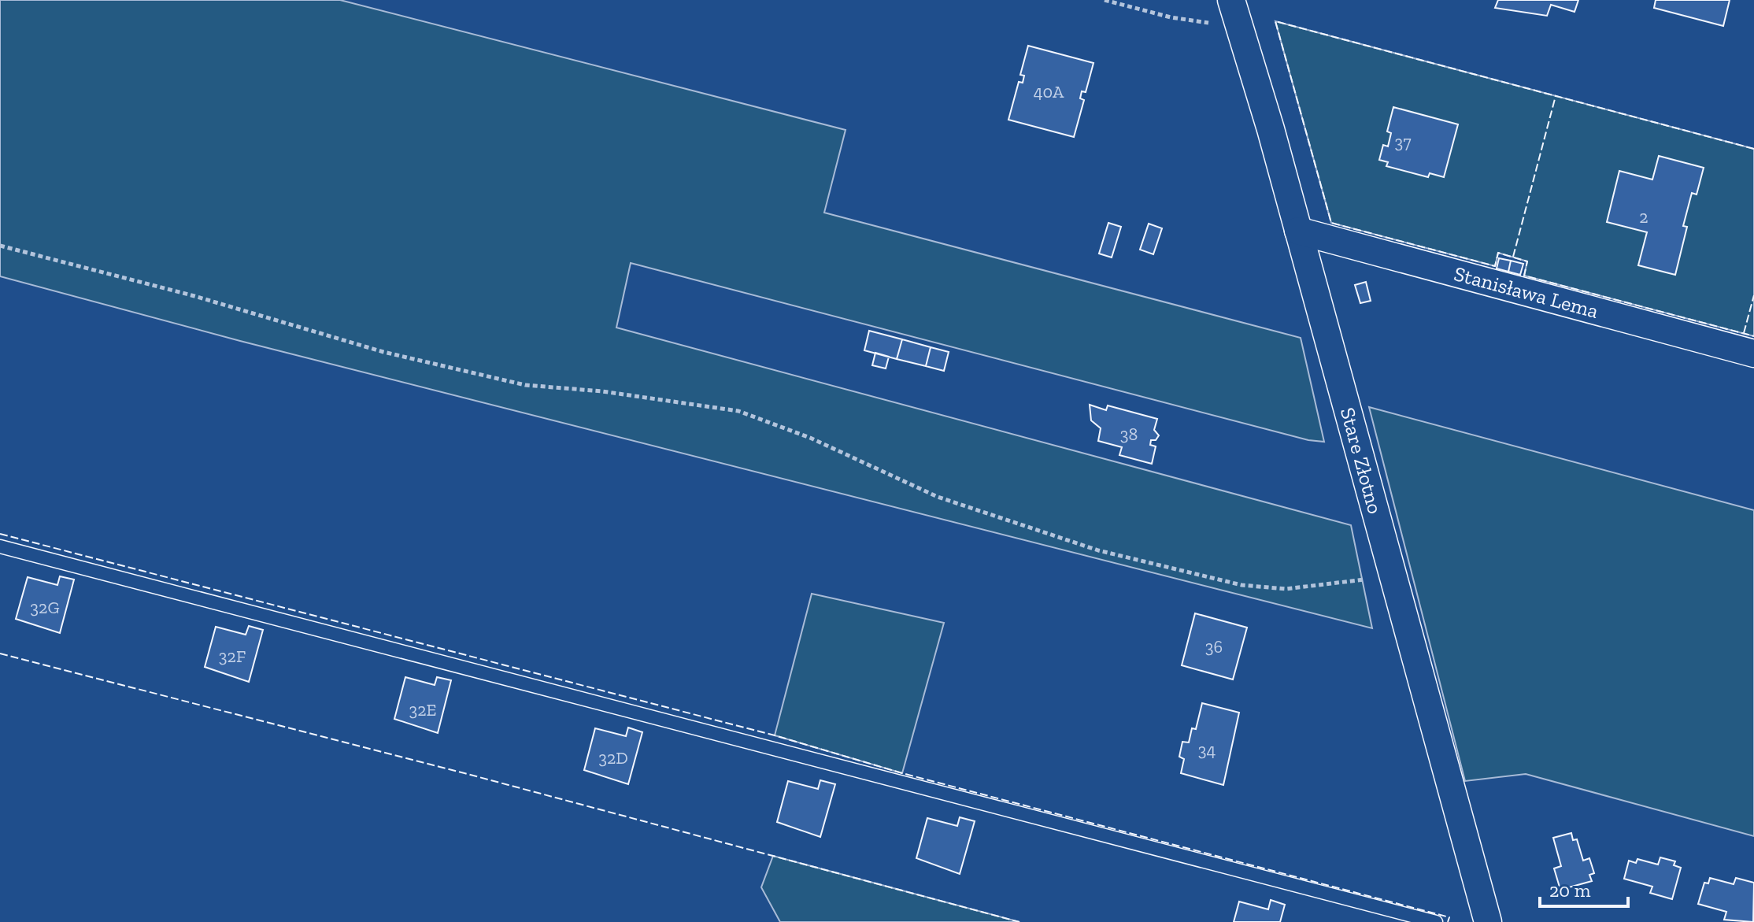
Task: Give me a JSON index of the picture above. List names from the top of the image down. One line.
{"streets":{"street":["Stanisława Lema","Stare Złotno"]},"crossings":[["Stanisława Lema","Stare Złotno"]],"house_numbers":["40A","37","2","38","32G","36","32F","32E","34","32D"],"scale_bar":"20 m"}
